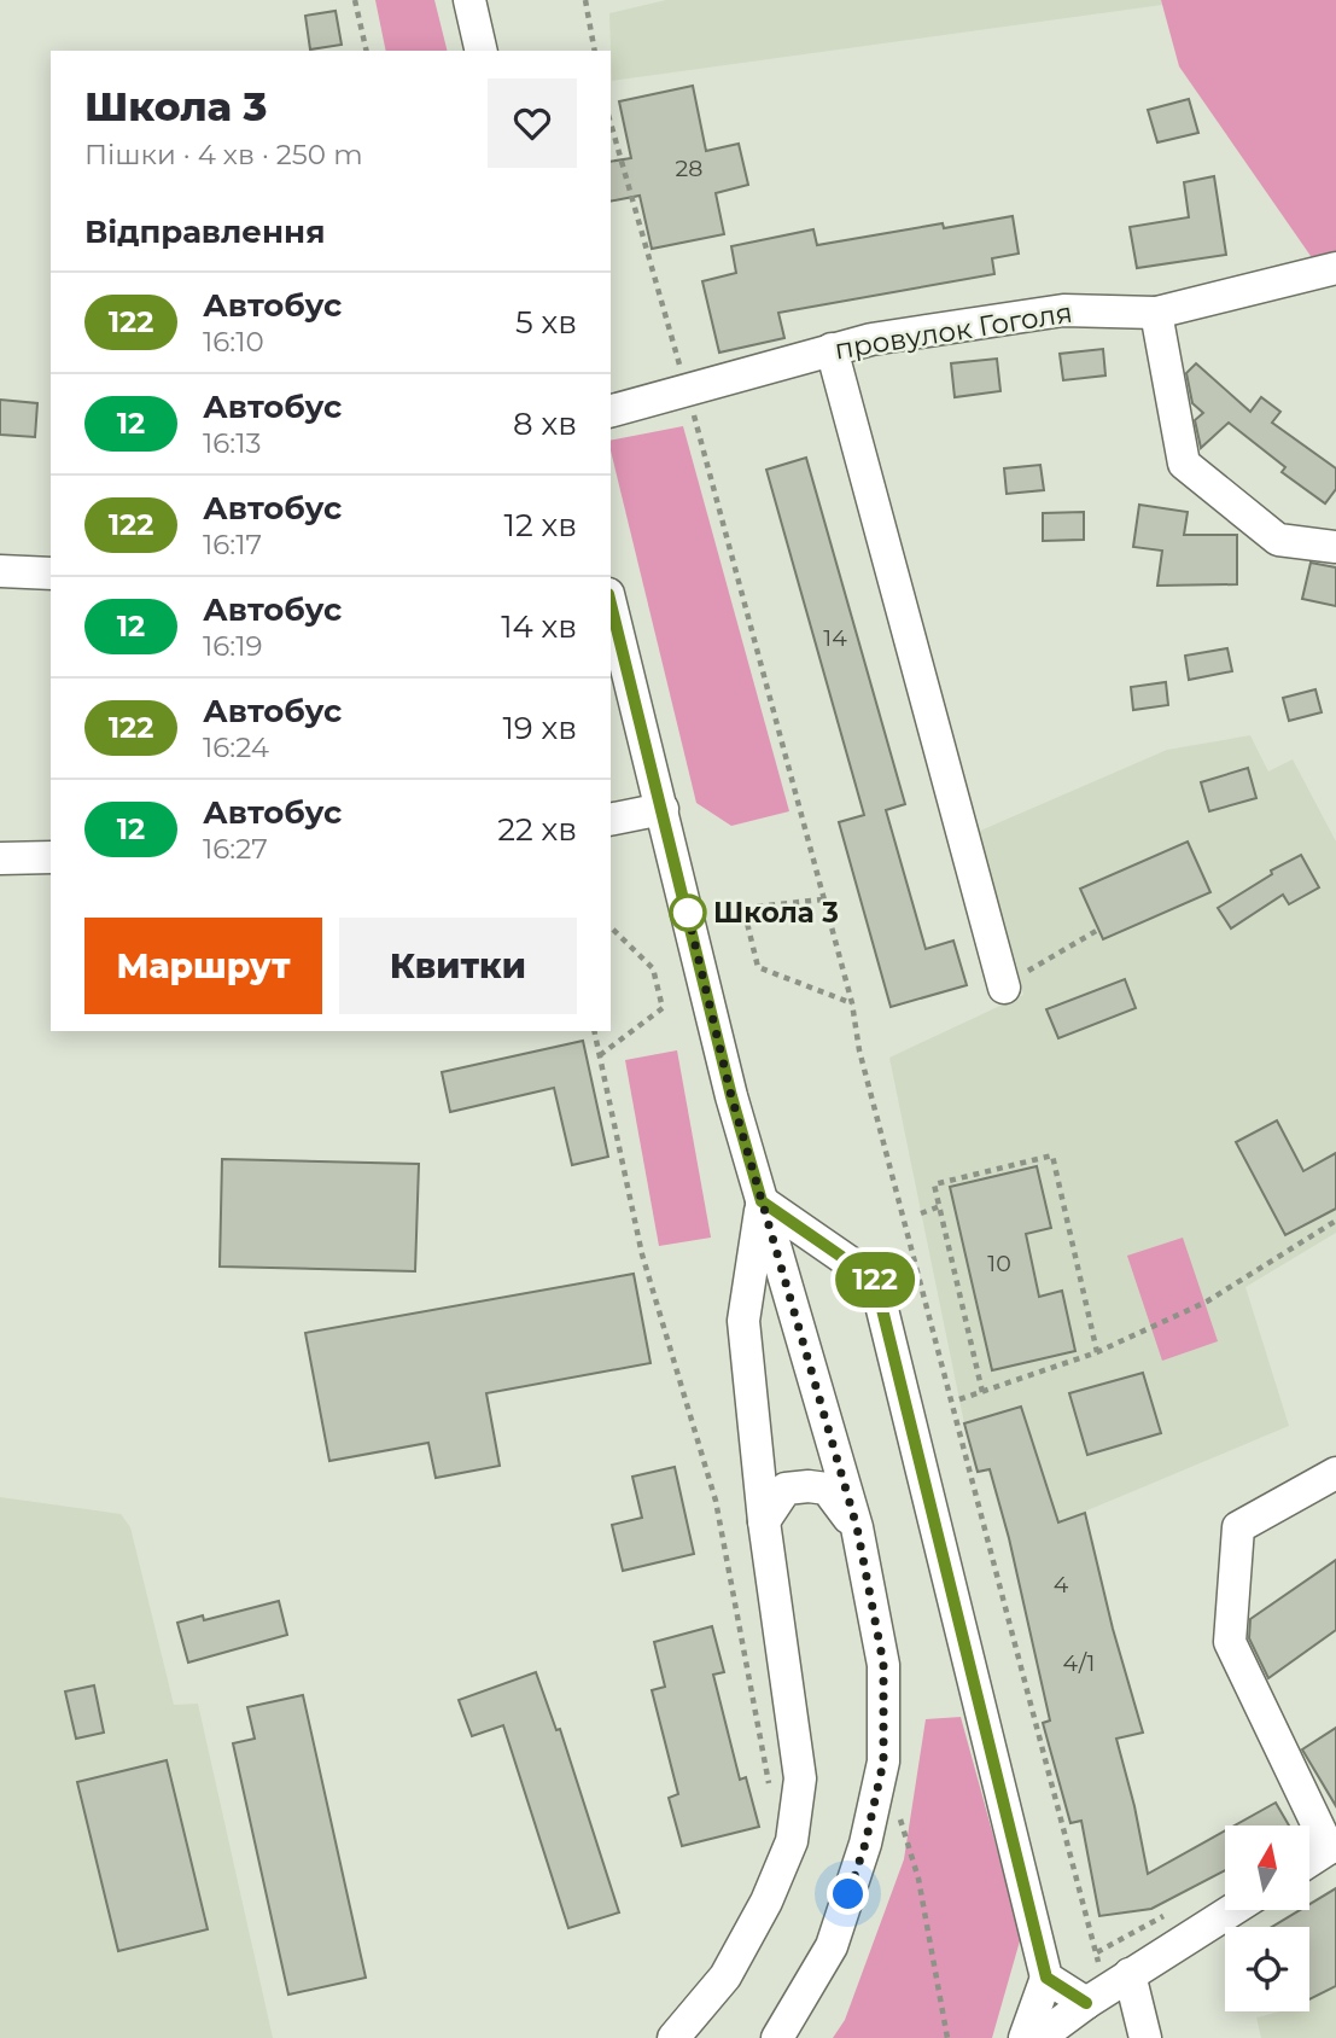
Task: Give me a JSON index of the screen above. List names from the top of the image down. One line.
{"streets":{"street":["провулок Гоголя"]},"places":["Школа 3"],"lines":["bus line 122"],"house_numbers":["28","14","10","4","4/1"],"north":"top","page":{"on_map":"122","heading":[["Школа 3","Пішки · 4 хв · 250 m"],"Відправлення"],"list":[{"mark":"122","name":"Автобус","note":"16:10","value":"5 хв"},{"mark":"12","name":"Автобус","note":"16:13","value":"8 хв"},{"mark":"122","name":"Автобус","note":"16:17","value":"12 хв"},{"mark":"12","name":"Автобус","note":"16:19","value":"14 хв"},{"mark":"122","name":"Автобус","note":"16:24","value":"19 хв"},{"mark":"12","name":"Автобус","note":"16:27","value":"22 хв"}],"buttons":["Маршрут","Квитки"]}}
